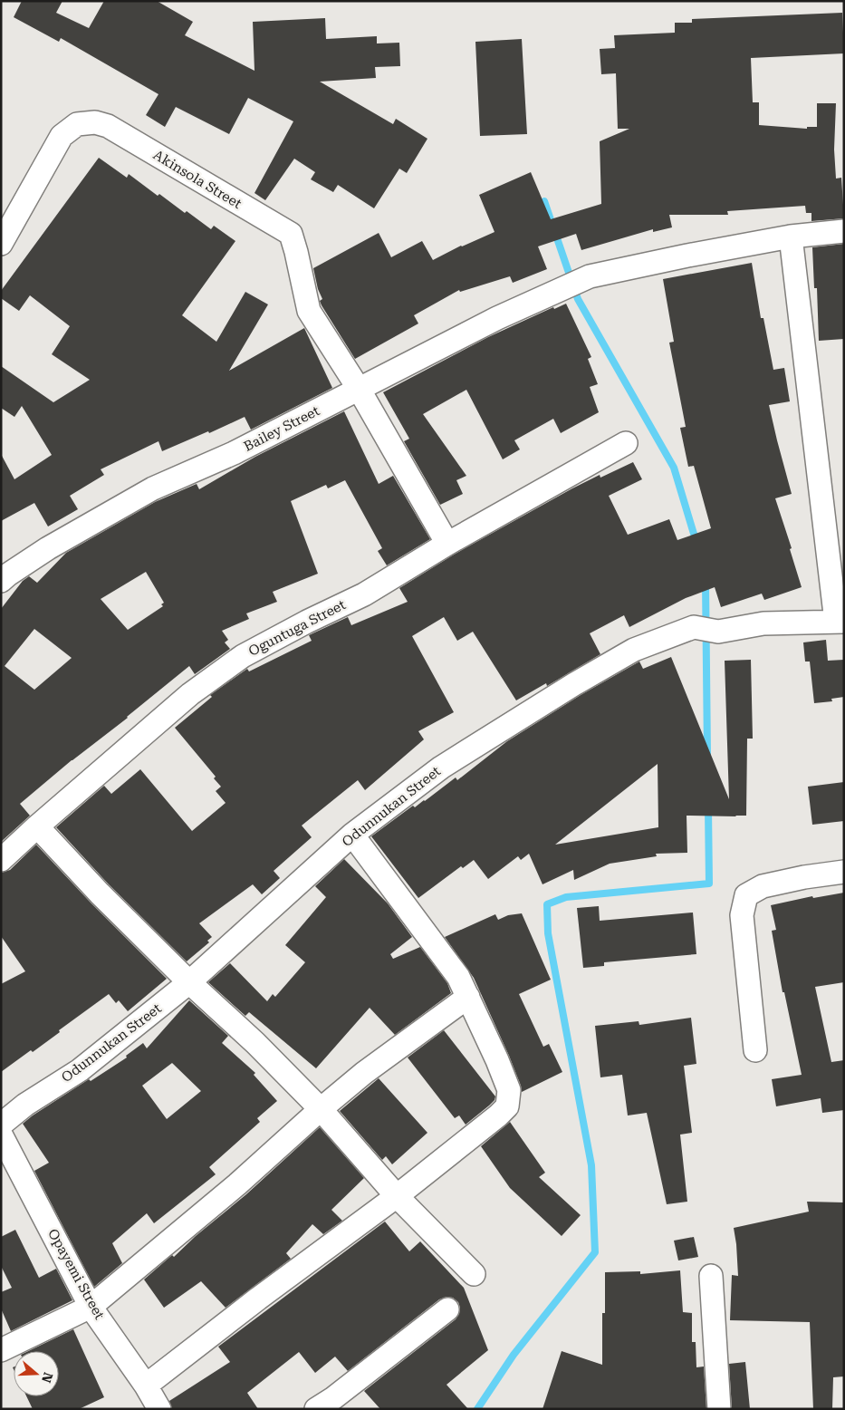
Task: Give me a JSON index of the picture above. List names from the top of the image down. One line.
{"streets":{"street":["Akinsola Street","Bailey Street","Oguntuga Street","Odunnukan Street","Opayemi Street"]},"crossings":[["Akinsola Street","Bailey Street"],["Akinsola Street","Oguntuga Street"]],"north":"right"}
